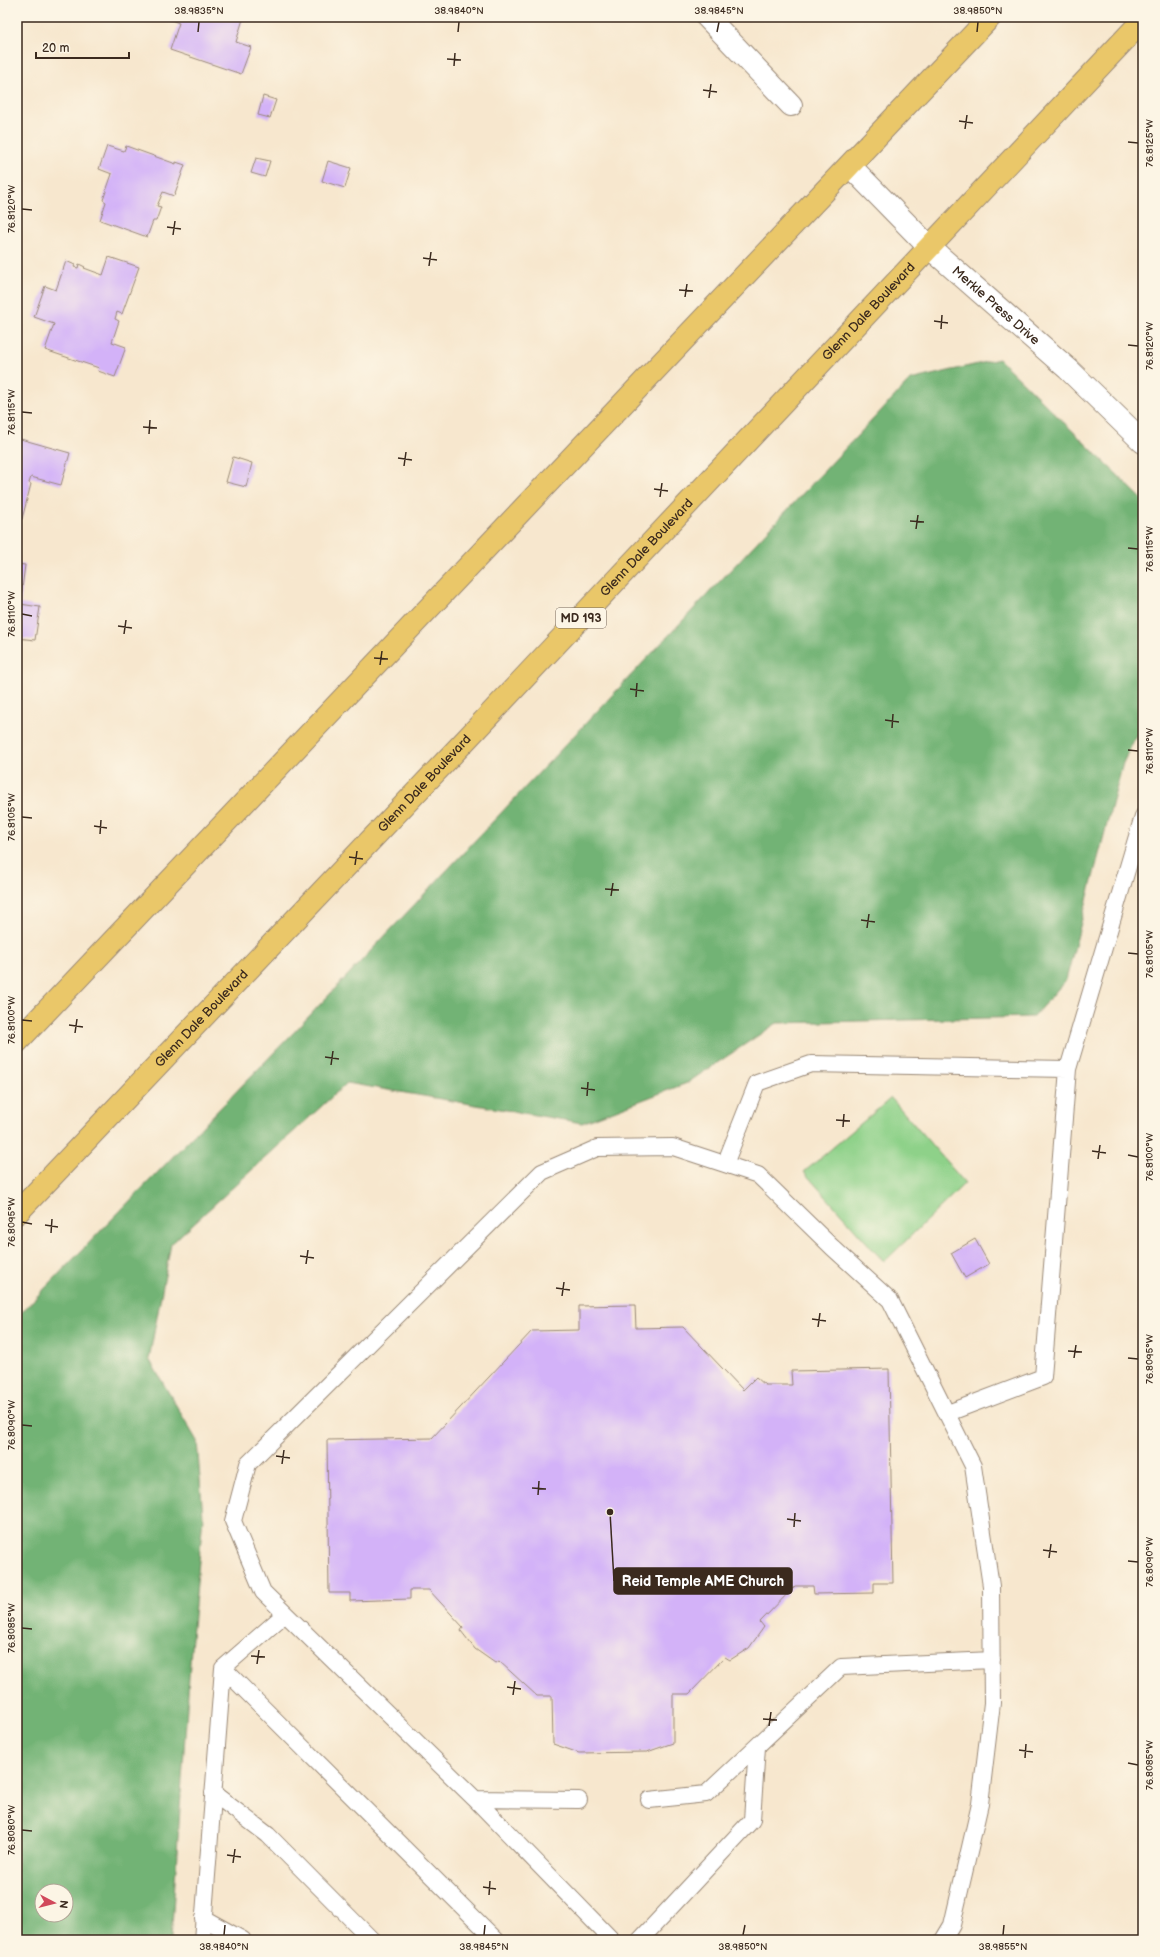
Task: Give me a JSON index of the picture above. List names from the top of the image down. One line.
{"streets":{"main road":["Glenn Dale Boulevard","MD 193"],"street":["Merkle Press Drive"]},"crossings":[["Merkle Press Drive","Glenn Dale Boulevard"]],"places":["Reid Temple AME Church"],"scale_bar":"20 m","north":"right","coordinates":["38.9835°N","38.9840°N","38.9845°N","38.9850°N","76.8125°W","76.8120°W","76.8115°W","76.8110°W","76.8105°W","76.8100°W","76.8095°W","76.8090°W","76.8085°W","76.8080°W","38.9855°N"]}
